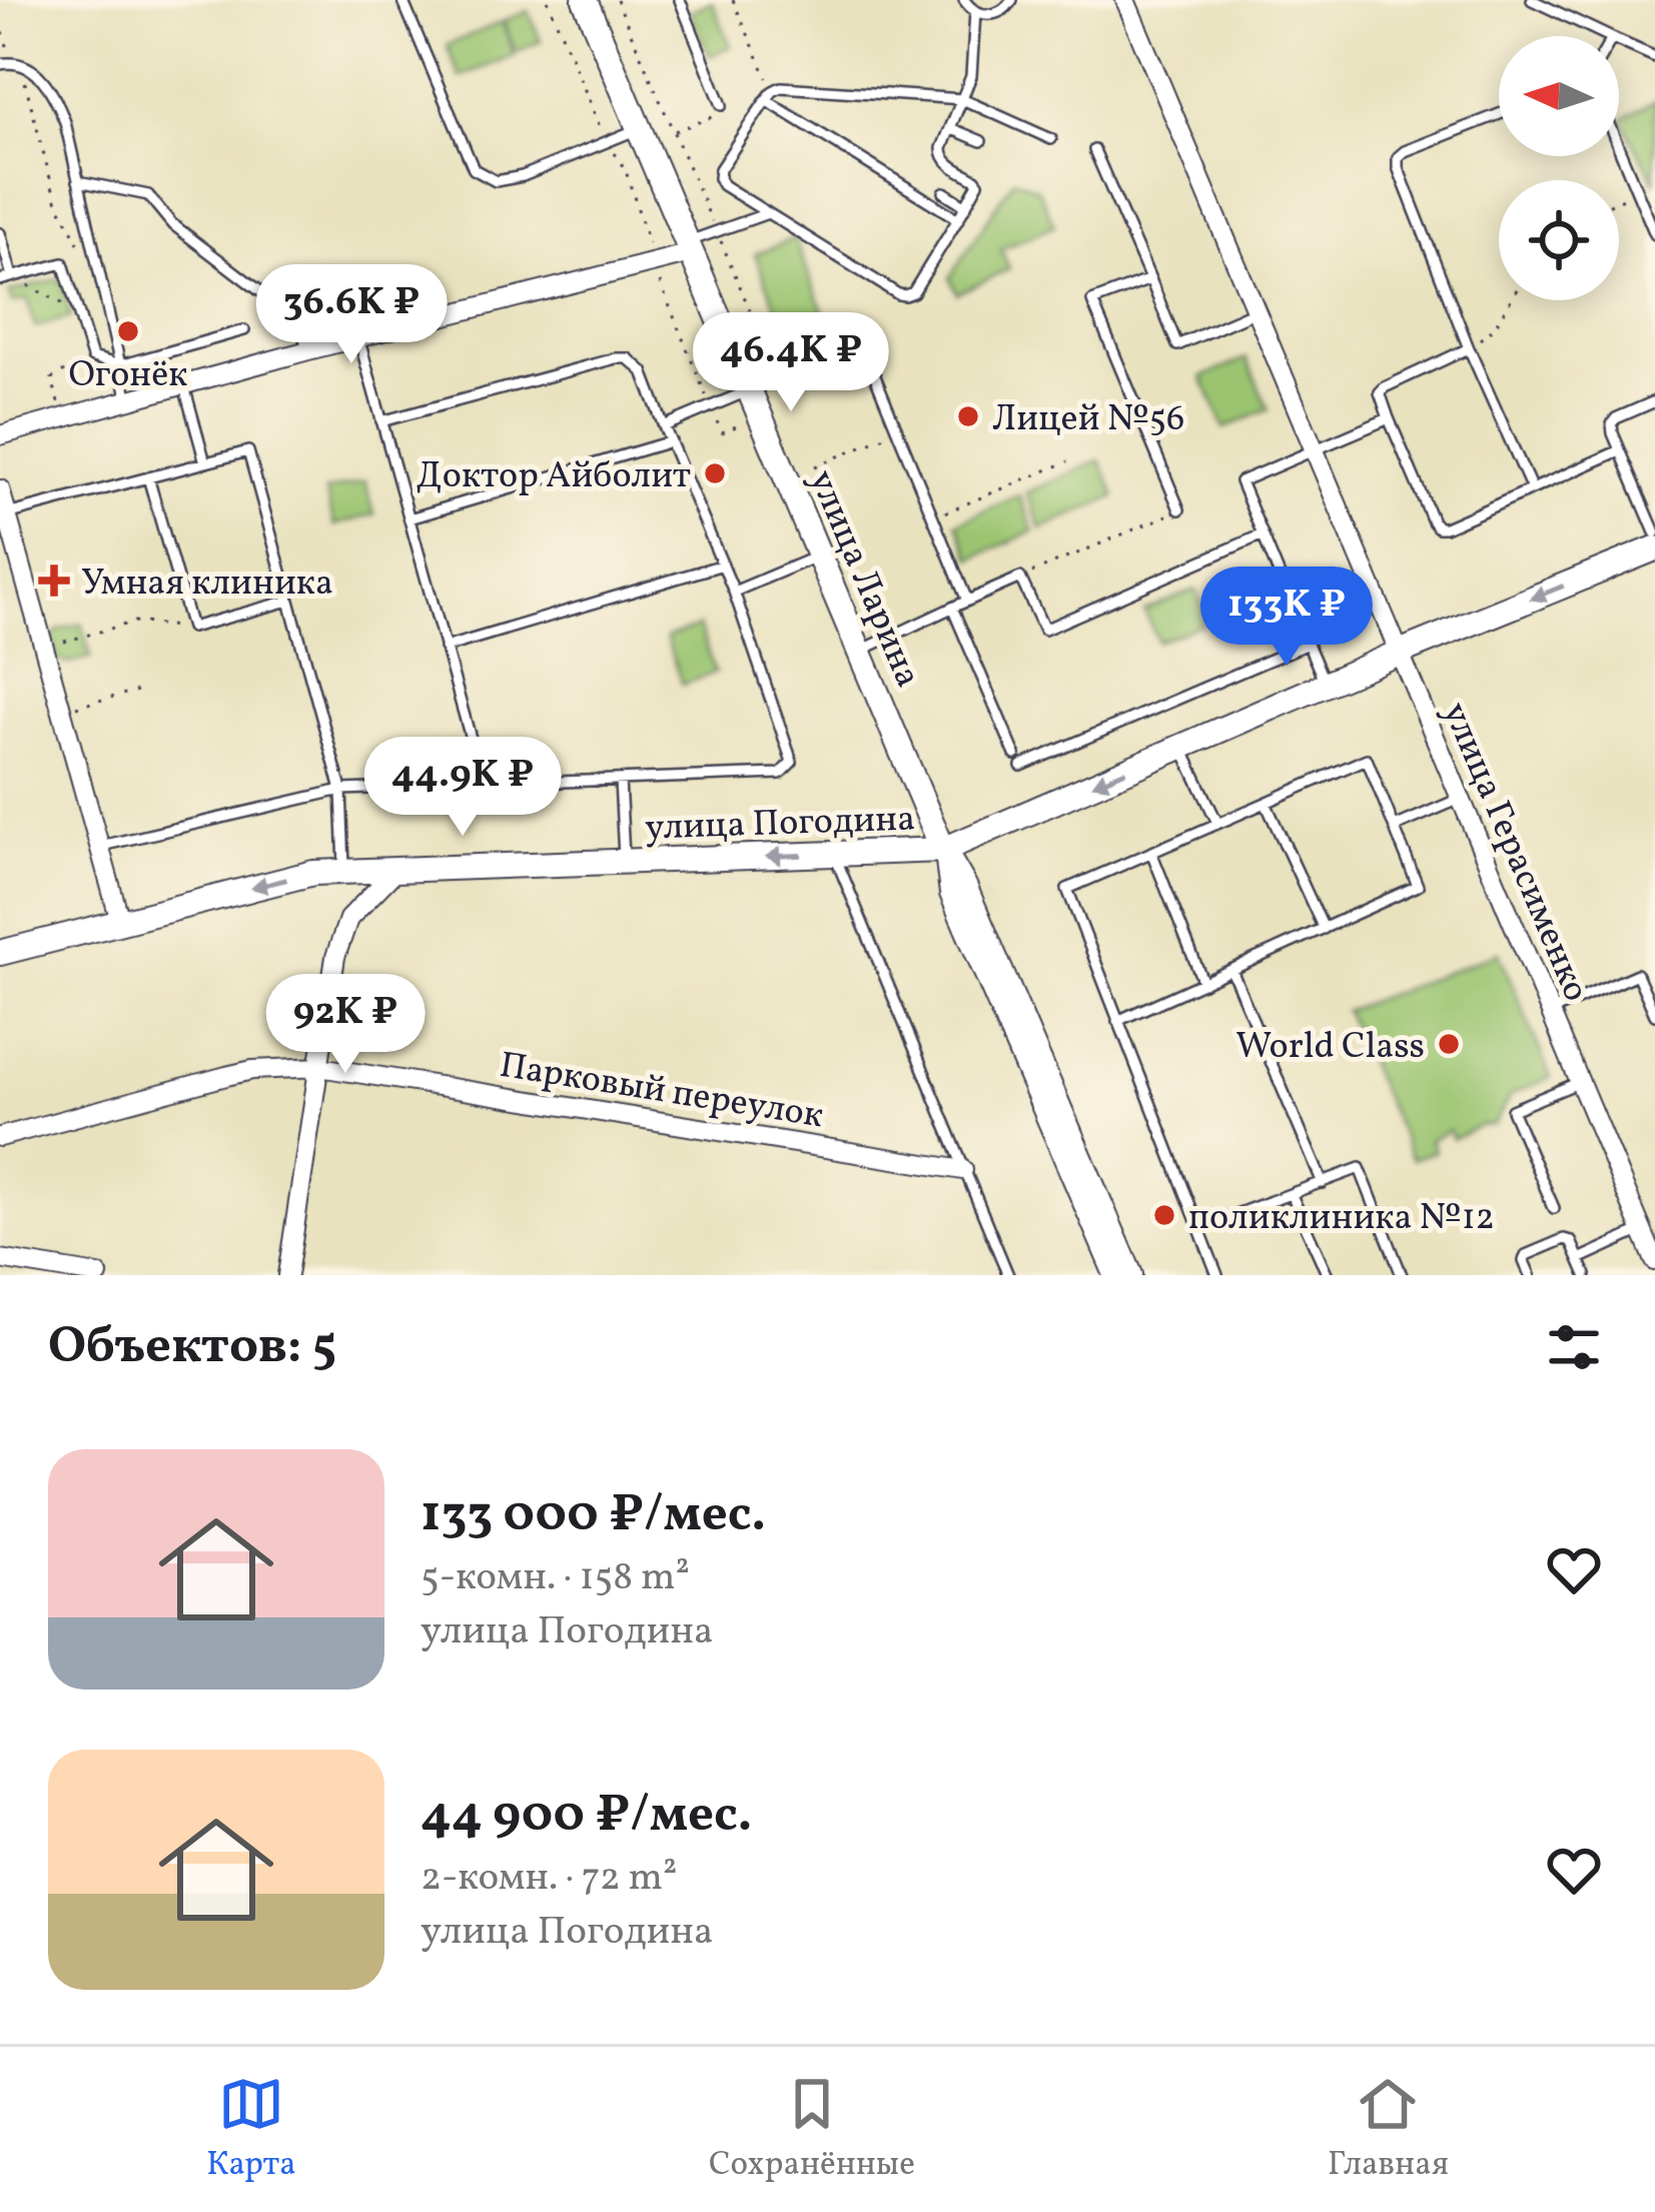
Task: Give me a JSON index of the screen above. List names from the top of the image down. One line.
{"streets":{"street":["улица Ларина","улица Погодина","улица Герасименко","Парковый переулок"]},"crossings":[["улица Ларина","улица Погодина"],["улица Погодина","улица Герасименко"]],"one_way":["улица Погодина"],"places":{"other":["Огонёк","Лицей №56","Доктор Айболит","World Class","поликлиника №12"],"health":["Умная клиника"]},"north":"left","page":{"price":["36.6K ₽","46.4K ₽","133K ₽","44.9K ₽","92K ₽"],"heading":"Объектов: 5","list":[{"name":"133 000 ₽/мес.","note":"5-комн. · 158 m² · улица Погодина"},{"name":"44 900 ₽/мес.","note":"2-комн. · 72 m² · улица Погодина"}],"tabs":["Карта","Сохранённые","Главная"]}}
